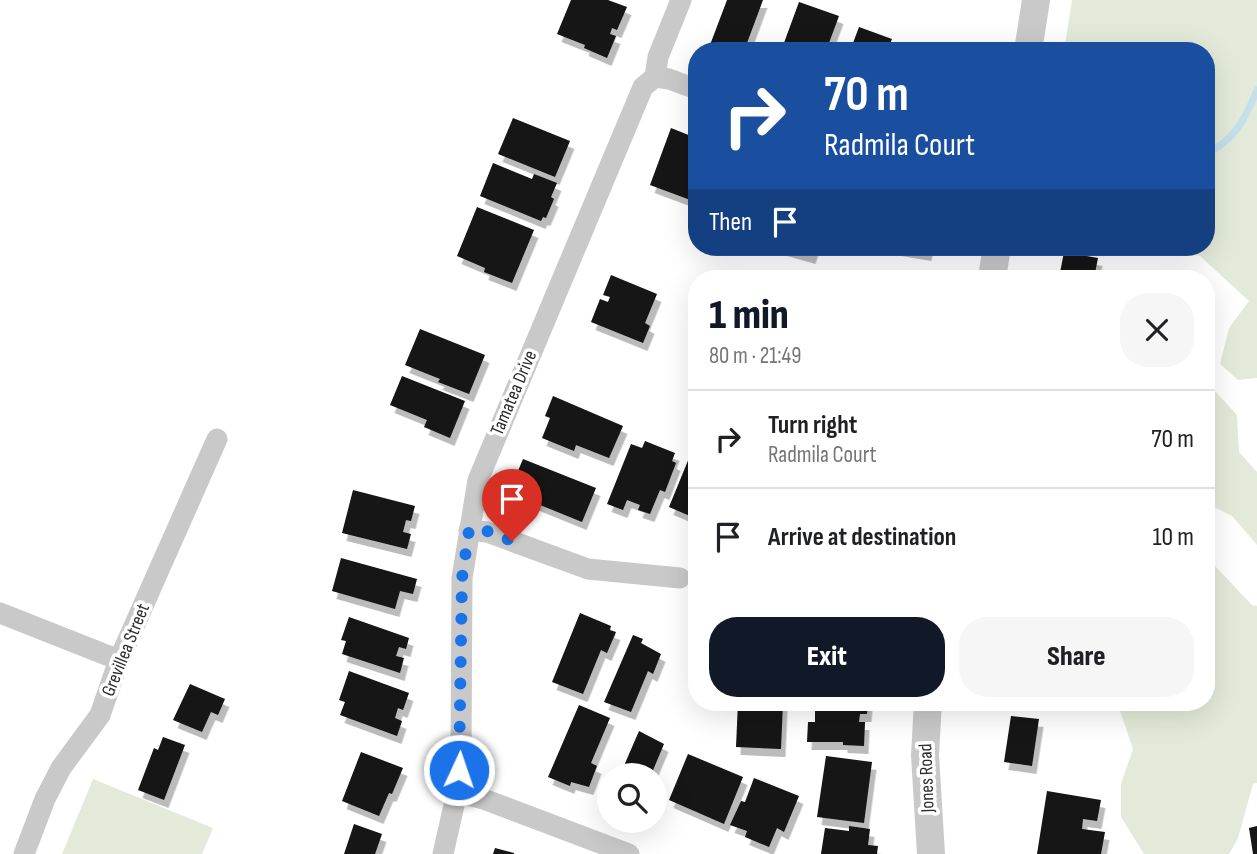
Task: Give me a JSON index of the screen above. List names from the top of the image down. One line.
{"streets":{"street":["Tamatea Drive","Grevillea Street","Jones Road"]},"page":{"turn":["70 m","Radmila Court"],"then":"Then","heading":["1 min","80 m · 21:49"],"list":[{"name":"Turn right","note":"Radmila Court","value":"70 m"},{"name":"Arrive at destination","value":"10 m"}],"buttons":["Exit","Share"]}}
